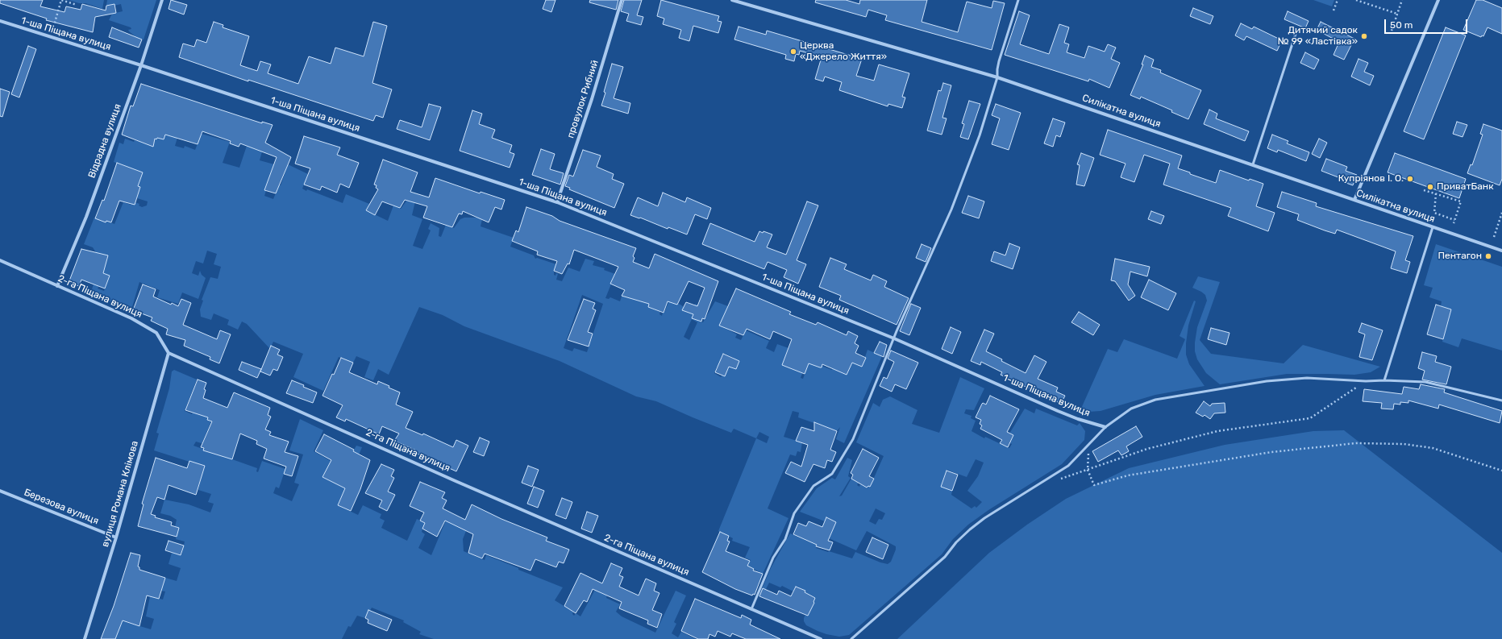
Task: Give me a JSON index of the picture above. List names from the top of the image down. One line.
{"streets":{"street":["1-ша Піщана вулиця","провулок Рибний","Силікатна вулиця","Відрадна вулиця","2-га Піщана вулиця","вулиця Романа Клімова","Березова вулиця"]},"crossings":[["1-ша Піщана вулиця","провулок Рибний"],["1-ша Піщана вулиця","Відрадна вулиця"],["Відрадна вулиця","2-га Піщана вулиця"],["2-га Піщана вулиця","вулиця Романа Клімова"],["вулиця Романа Клімова","Березова вулиця"]],"places":["Дитячий садок № 99 «Ластівка»","Церква «Джерело Життя»","Купріянов І. О.","ПриватБанк","Пентагон"],"scale_bar":"50 m"}
